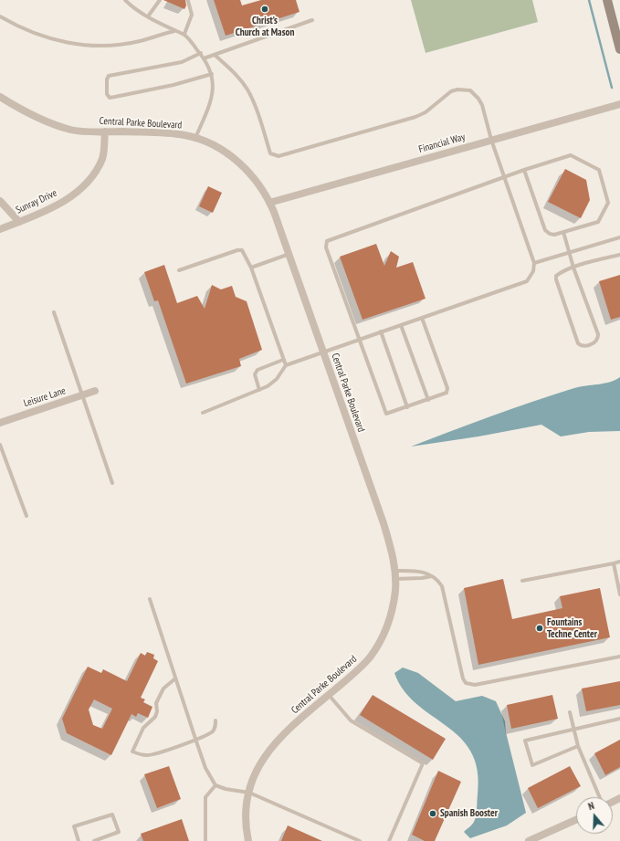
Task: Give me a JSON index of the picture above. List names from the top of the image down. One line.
{"streets":{"street":["Central Parke Boulevard","Financial Way","Sunray Drive","Leisure Lane"]},"crossings":[["Central Parke Boulevard","Financial Way"],["Central Parke Boulevard","Sunray Drive"]],"places":["Christ’s Church at Mason","Fountains Techne Center","Spanish Booster"],"north":"top"}
